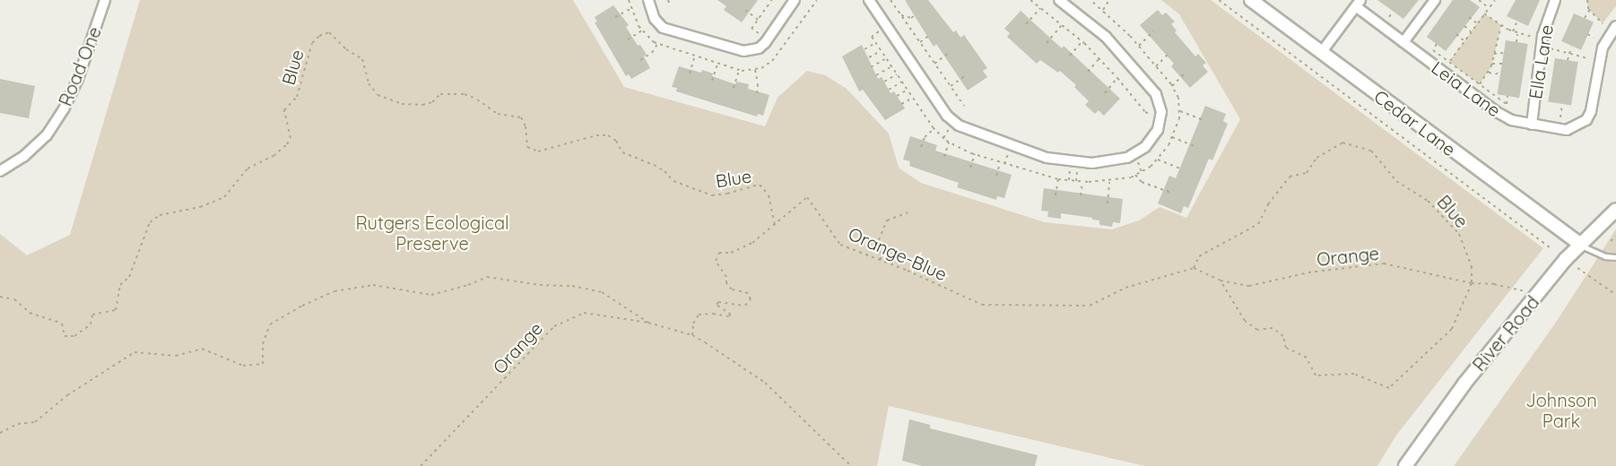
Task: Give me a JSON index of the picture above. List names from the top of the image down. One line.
{"streets":{"street":["Ella Lane","Road One","Leia Lane","Cedar Lane","River Road"],"path":["Blue","Orange-Blue","Orange"]},"crossings":[["Ella Lane","Leia Lane"],["Blue","Orange-Blue"],["Blue","Orange"],["Leia Lane","Cedar Lane"],["Cedar Lane","River Road"],["Orange-Blue","Orange"],["Orange","River Road"]],"parks":["Rutgers Ecological Preserve","Johnson Park"]}
